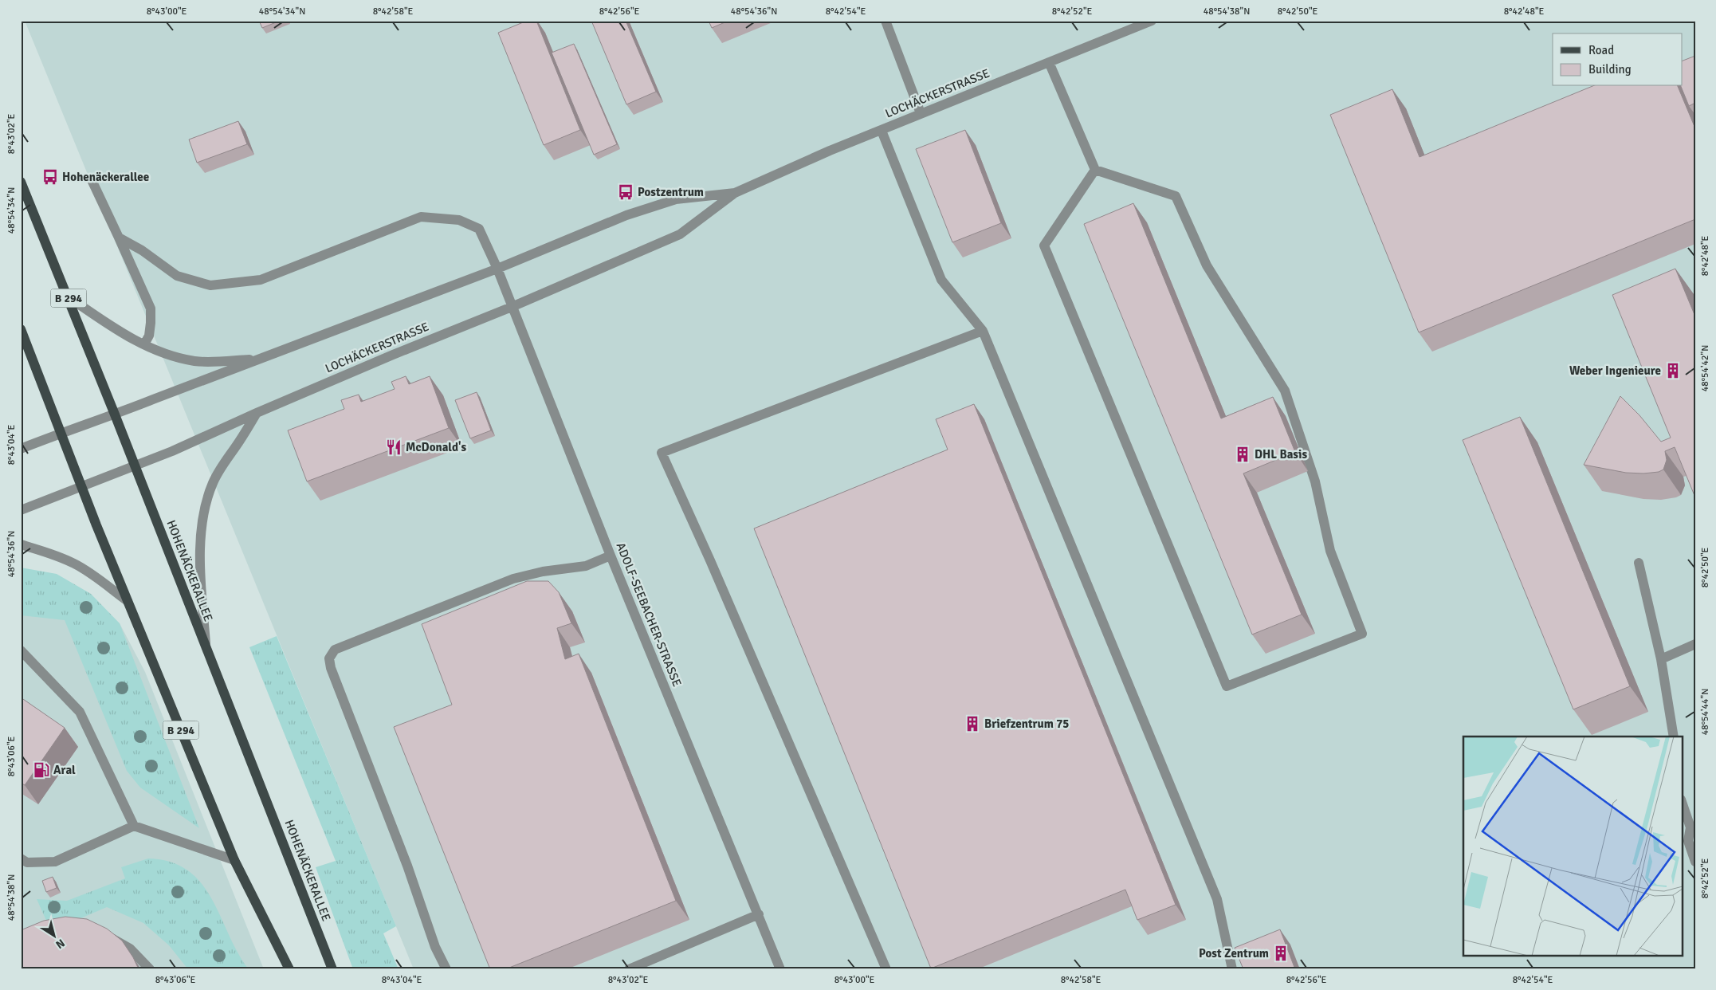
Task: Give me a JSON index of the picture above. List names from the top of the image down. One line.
{"streets":{"main road":["B 294","HOHENÄCKERALLEE"],"street":["LOCHÄCKERSTRASSE","ADOLF-SEEBACHER-STRASSE"]},"crossings":[["LOCHÄCKERSTRASSE","B 294"],["LOCHÄCKERSTRASSE","HOHENÄCKERALLEE"],["LOCHÄCKERSTRASSE","ADOLF-SEEBACHER-STRASSE"]],"places":{"bus stop":["Hohenäckerallee","Postzentrum"],"building":["Weber Ingenieure","DHL Basis","Briefzentrum 75","Post Zentrum"],"restaurant":["McDonald's"],"fuel station":["Aral"]},"legend":["Road","Building"],"north":"bottom right","coordinates":["8°43'00\"E","48°54'34\"N","8°42'58\"E","8°42'56\"E","48°54'36\"N","8°42'54\"E","8°42'52\"E","48°54'38\"N","8°42'50\"E","8°42'48\"E","8°43'02\"E","48°54'42\"N","8°43'04\"E","48°54'44\"N","8°43'06\"E"]}
